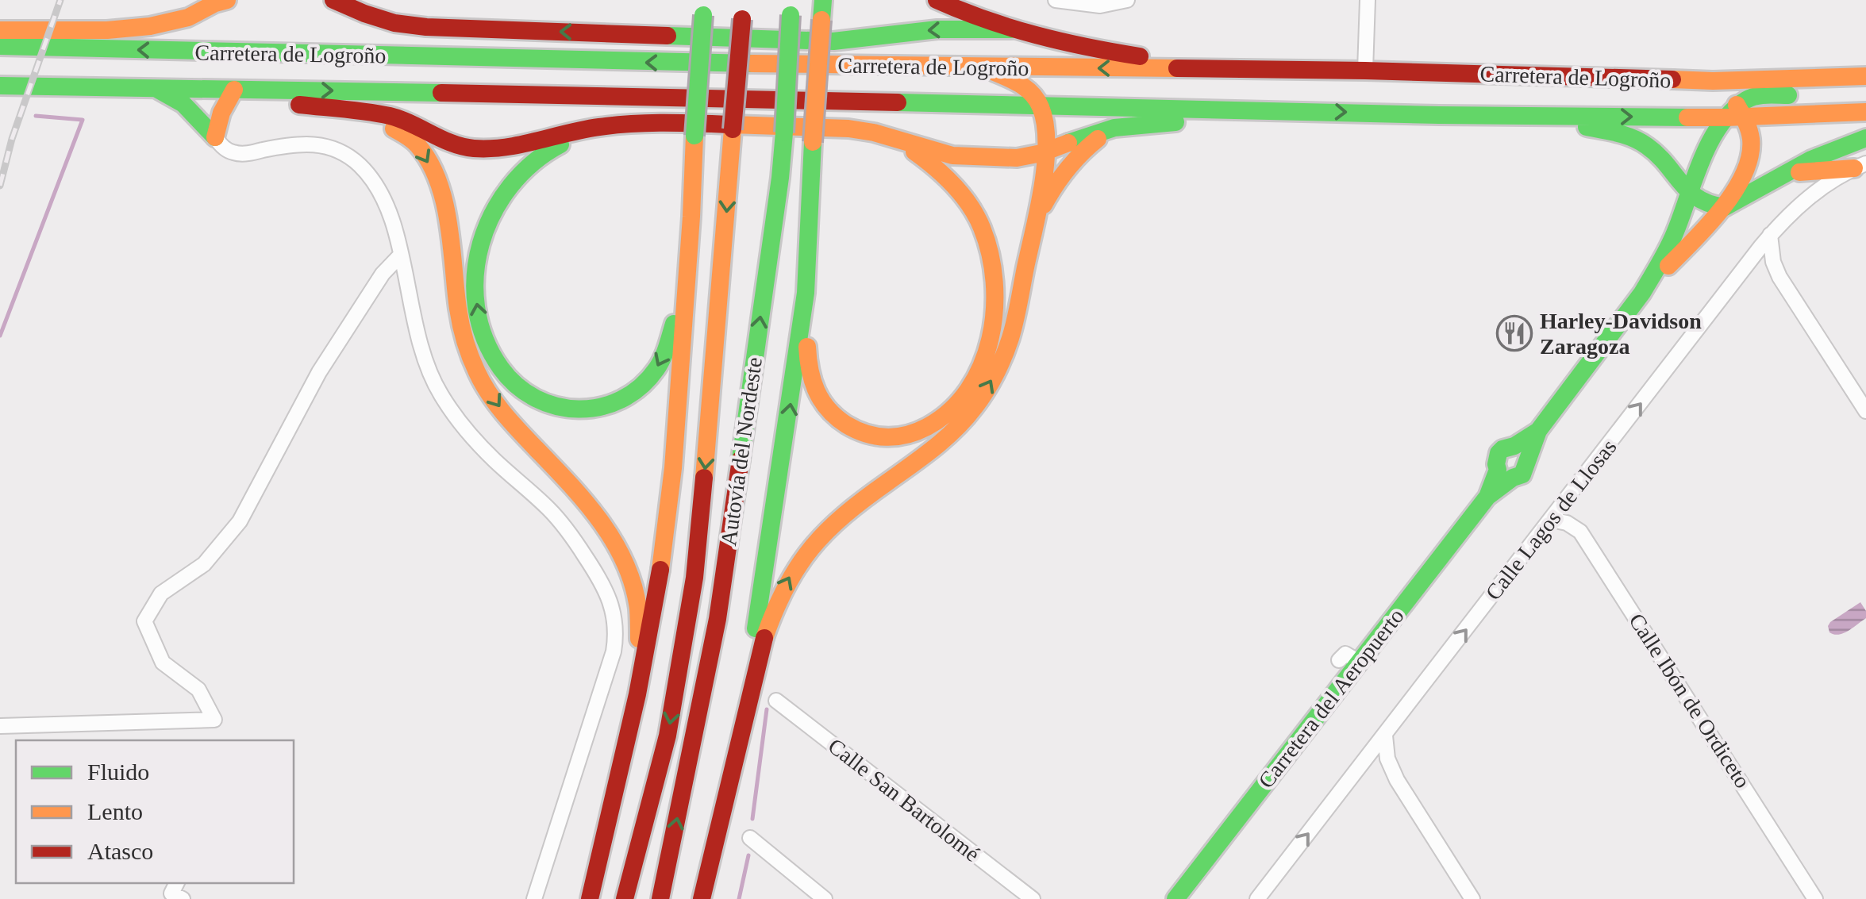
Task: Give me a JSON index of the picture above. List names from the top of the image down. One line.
{"streets":{"main road":["Carretera de Logroño","Autovía del Nordeste","Carretera del Aeropuerto"],"street":["Calle Lagos de Llosas","Calle Ibón de Ordiceto","Calle San Bartolomé"]},"crossings":[["Calle Lagos de Llosas","Calle Ibón de Ordiceto"]],"one_way":["Calle Lagos de Llosas"],"places":{"restaurant":["Harley-Davidson Zaragoza"]},"legend":["Fluido","Lento","Atasco"]}
